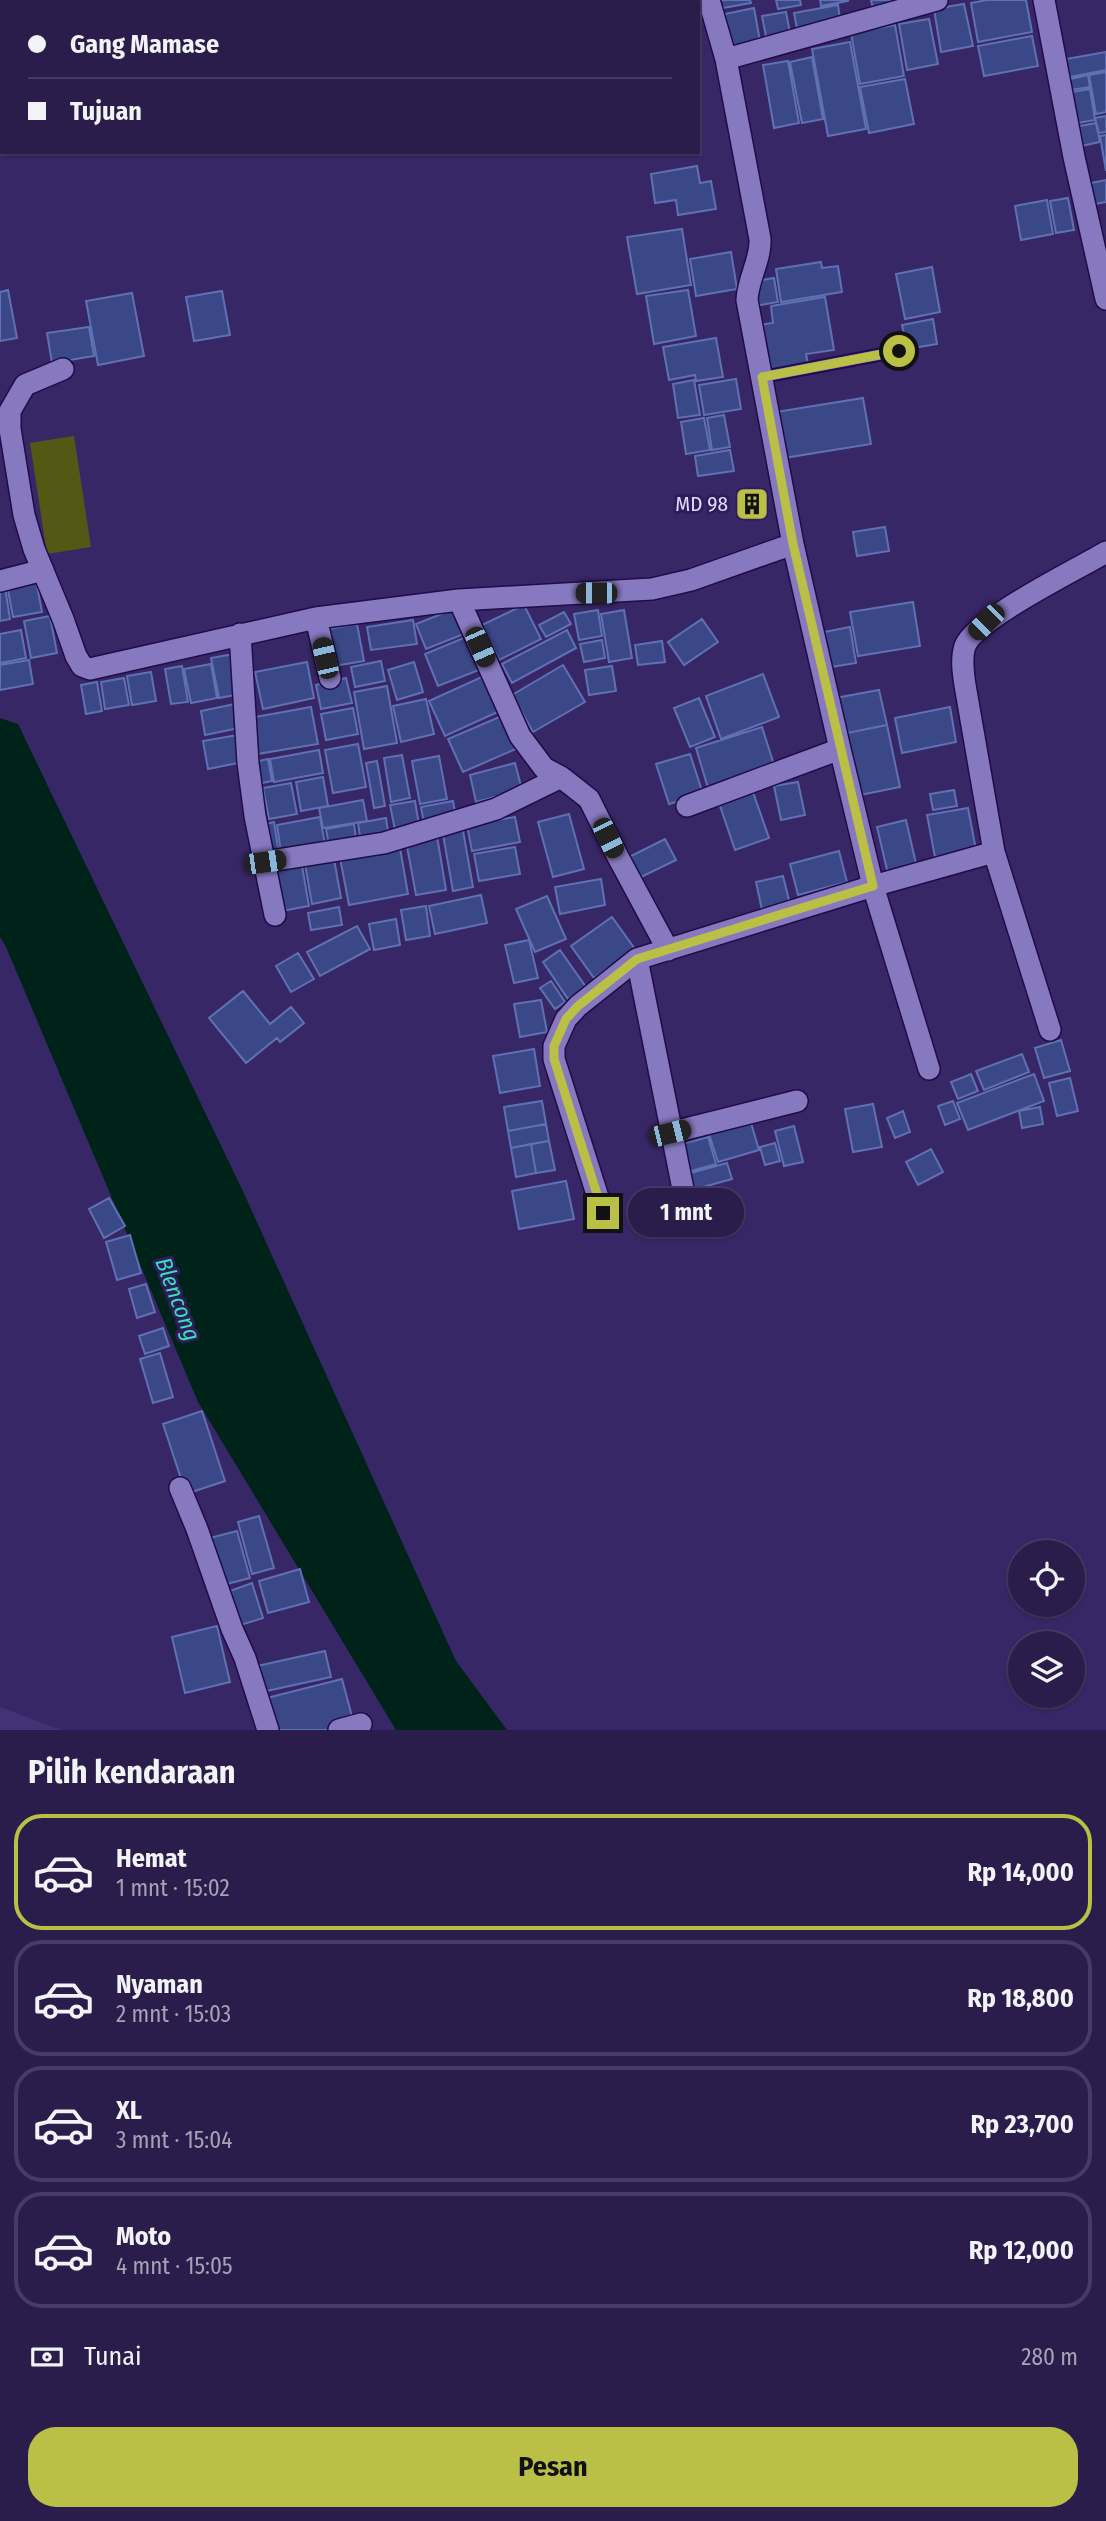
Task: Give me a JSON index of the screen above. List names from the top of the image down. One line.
{"water":["Blencong"],"places":{"building":["MD 98"]},"page":{"banner":["Gang Mamase","Tujuan"],"bubble":"1 mnt","heading":"Pilih kendaraan","list":[{"name":"Hemat","note":"1 mnt · 15:02","value":"Rp 14,000"},{"name":"Nyaman","note":"2 mnt · 15:03","value":"Rp 18,800"},{"name":"XL","note":"3 mnt · 15:04","value":"Rp 23,700"},{"name":"Moto","note":"4 mnt · 15:05","value":"Rp 12,000"}],"pay":["Tunai","280 m"],"buttons":"Pesan"}}
